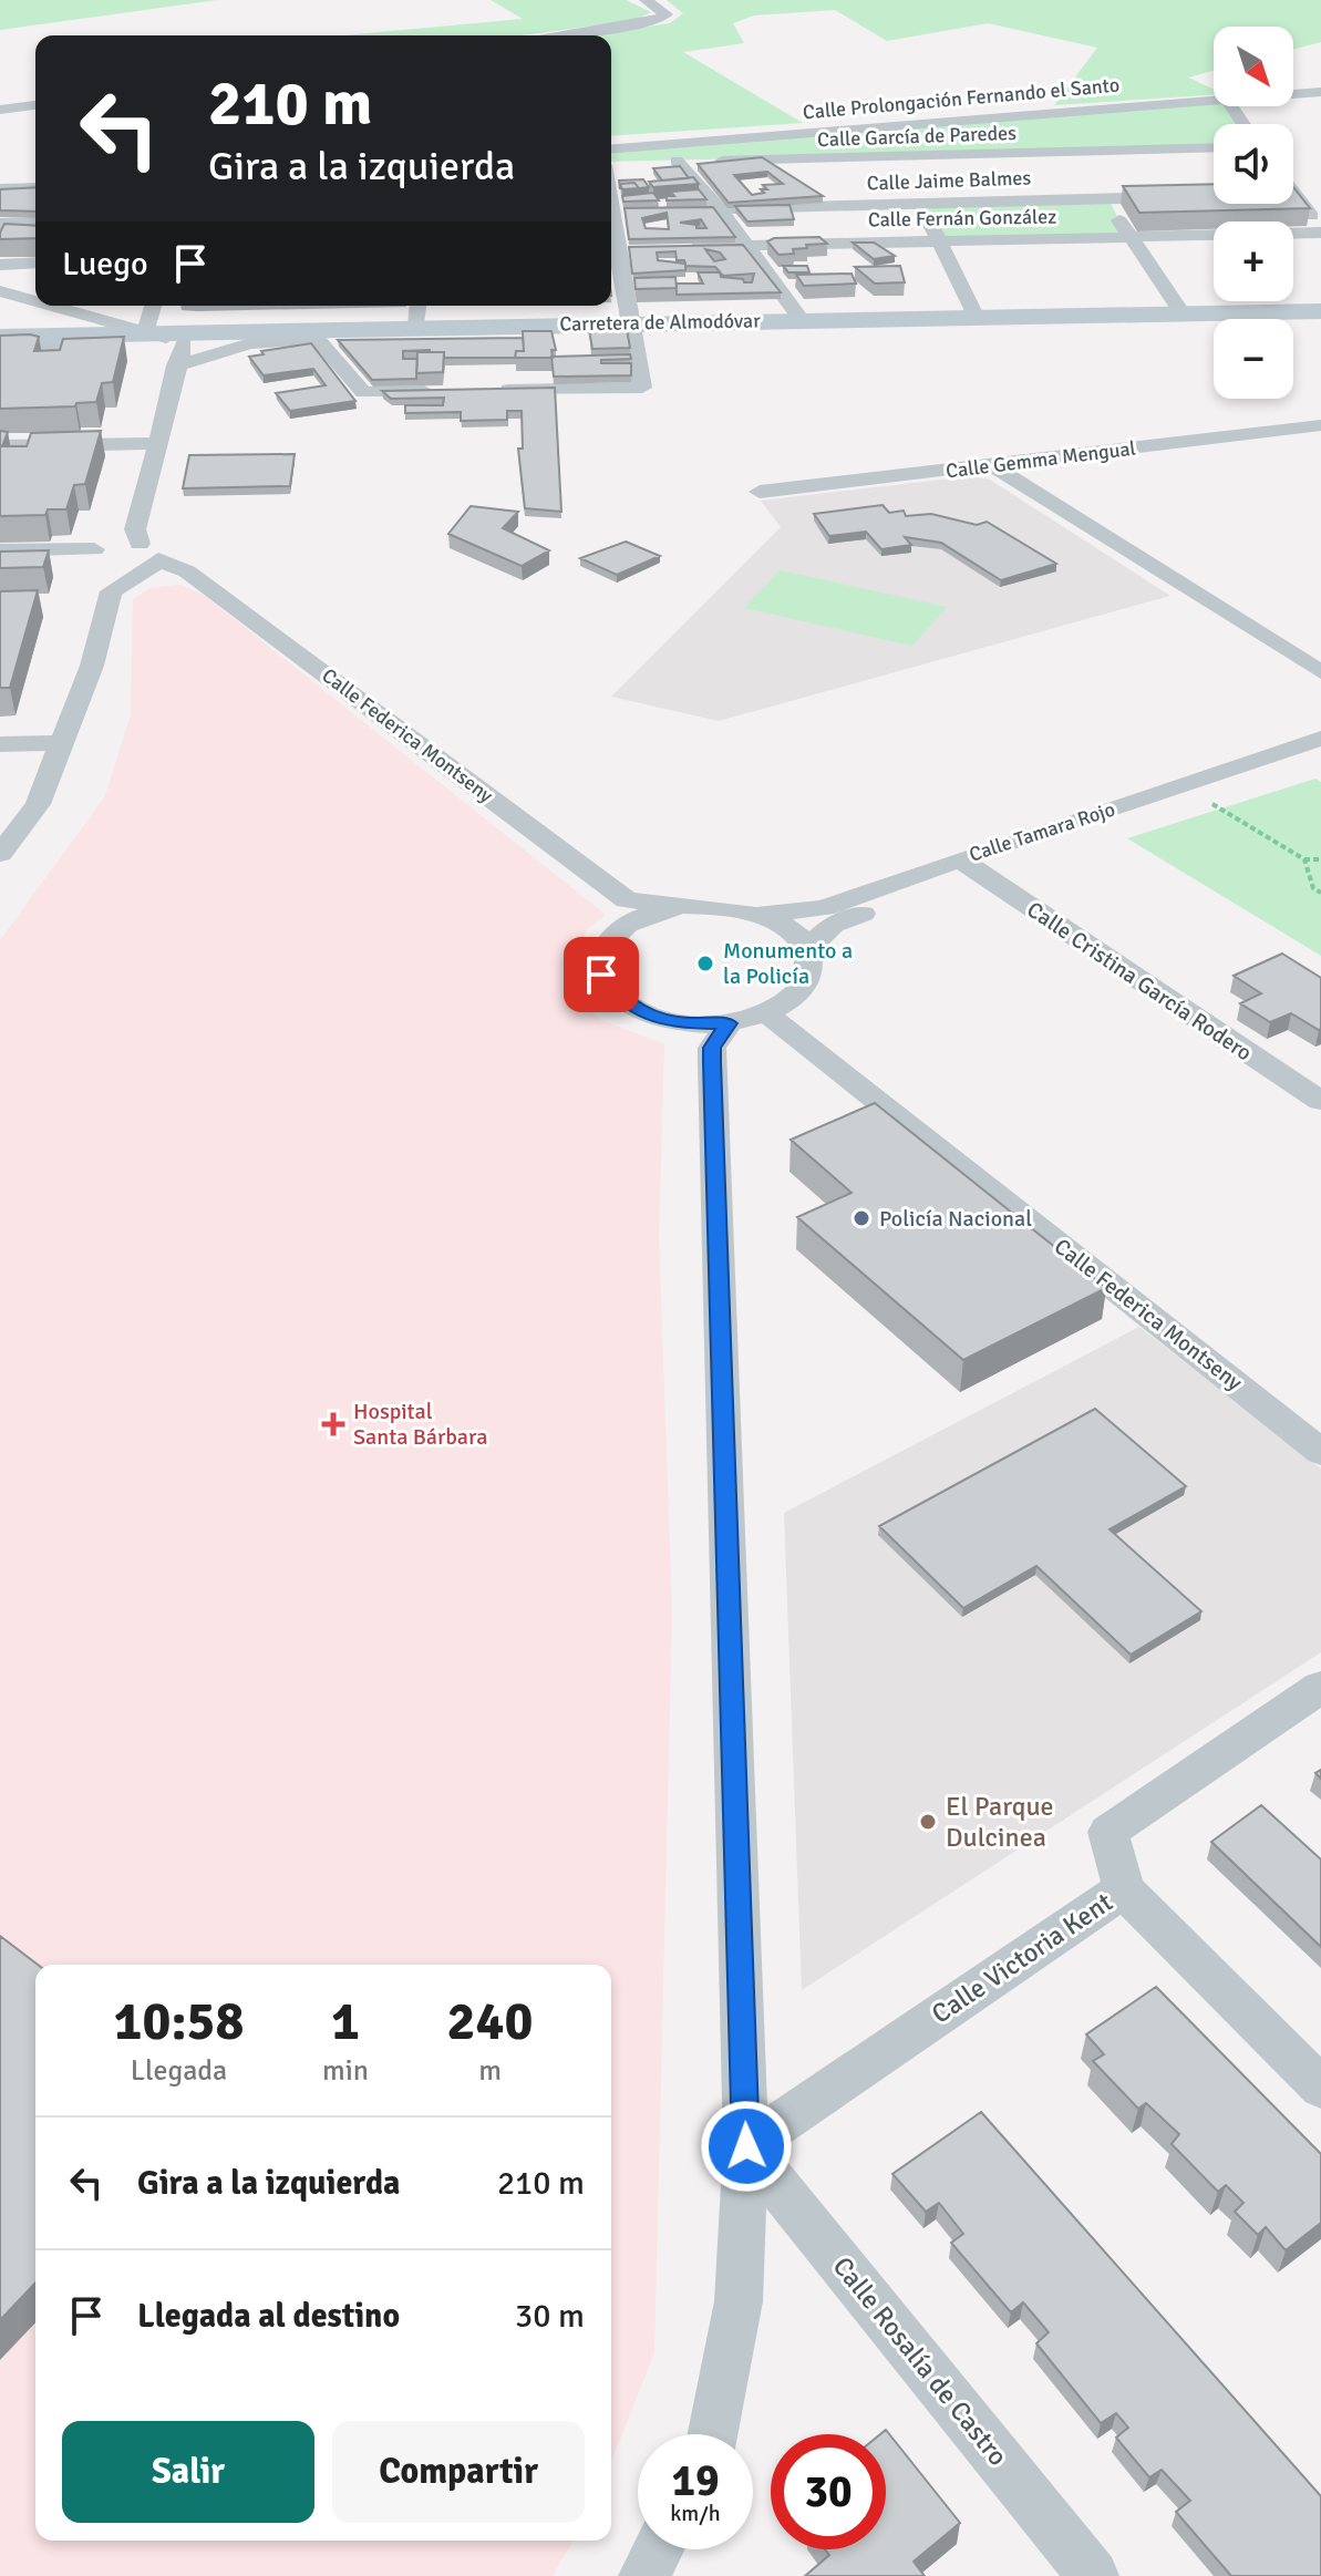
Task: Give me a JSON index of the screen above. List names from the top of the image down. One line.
{"streets":{"main road":["Carretera de Almodóvar"],"street":["Calle Prolongación Fernando el Santo","Calle García de Paredes","Calle Jaime Balmes","Calle Fernán González","Calle Gemma Mengual","Calle Federica Montseny","Calle Tamara Rojo","Calle Cristina García Rodero","Calle Victoria Kent","Calle Rosalía de Castro"]},"crossings":[["Calle García de Paredes","Calle Jaime Balmes"],["Calle Federica Montseny","Calle Tamara Rojo"],["Calle Tamara Rojo","Calle Cristina García Rodero"],["Calle Victoria Kent","Calle Rosalía de Castro"]],"places":{"other":["Monumento a la Policía","Policía Nacional","El Parque Dulcinea"],"health":["Hospital Santa Bárbara"]},"north":"bottom right","page":{"map_buttons":["+","−"],"turn":["210 m","Gira a la izquierda"],"then":"Luego","eta":["10:58","Llegada","1","min","240","m"],"list":[{"name":"Gira a la izquierda","value":"210 m"},{"name":"Llegada al destino","value":"30 m"}],"buttons":["Salir","Compartir"],"speed":"19 km/h","limit":"30"}}
